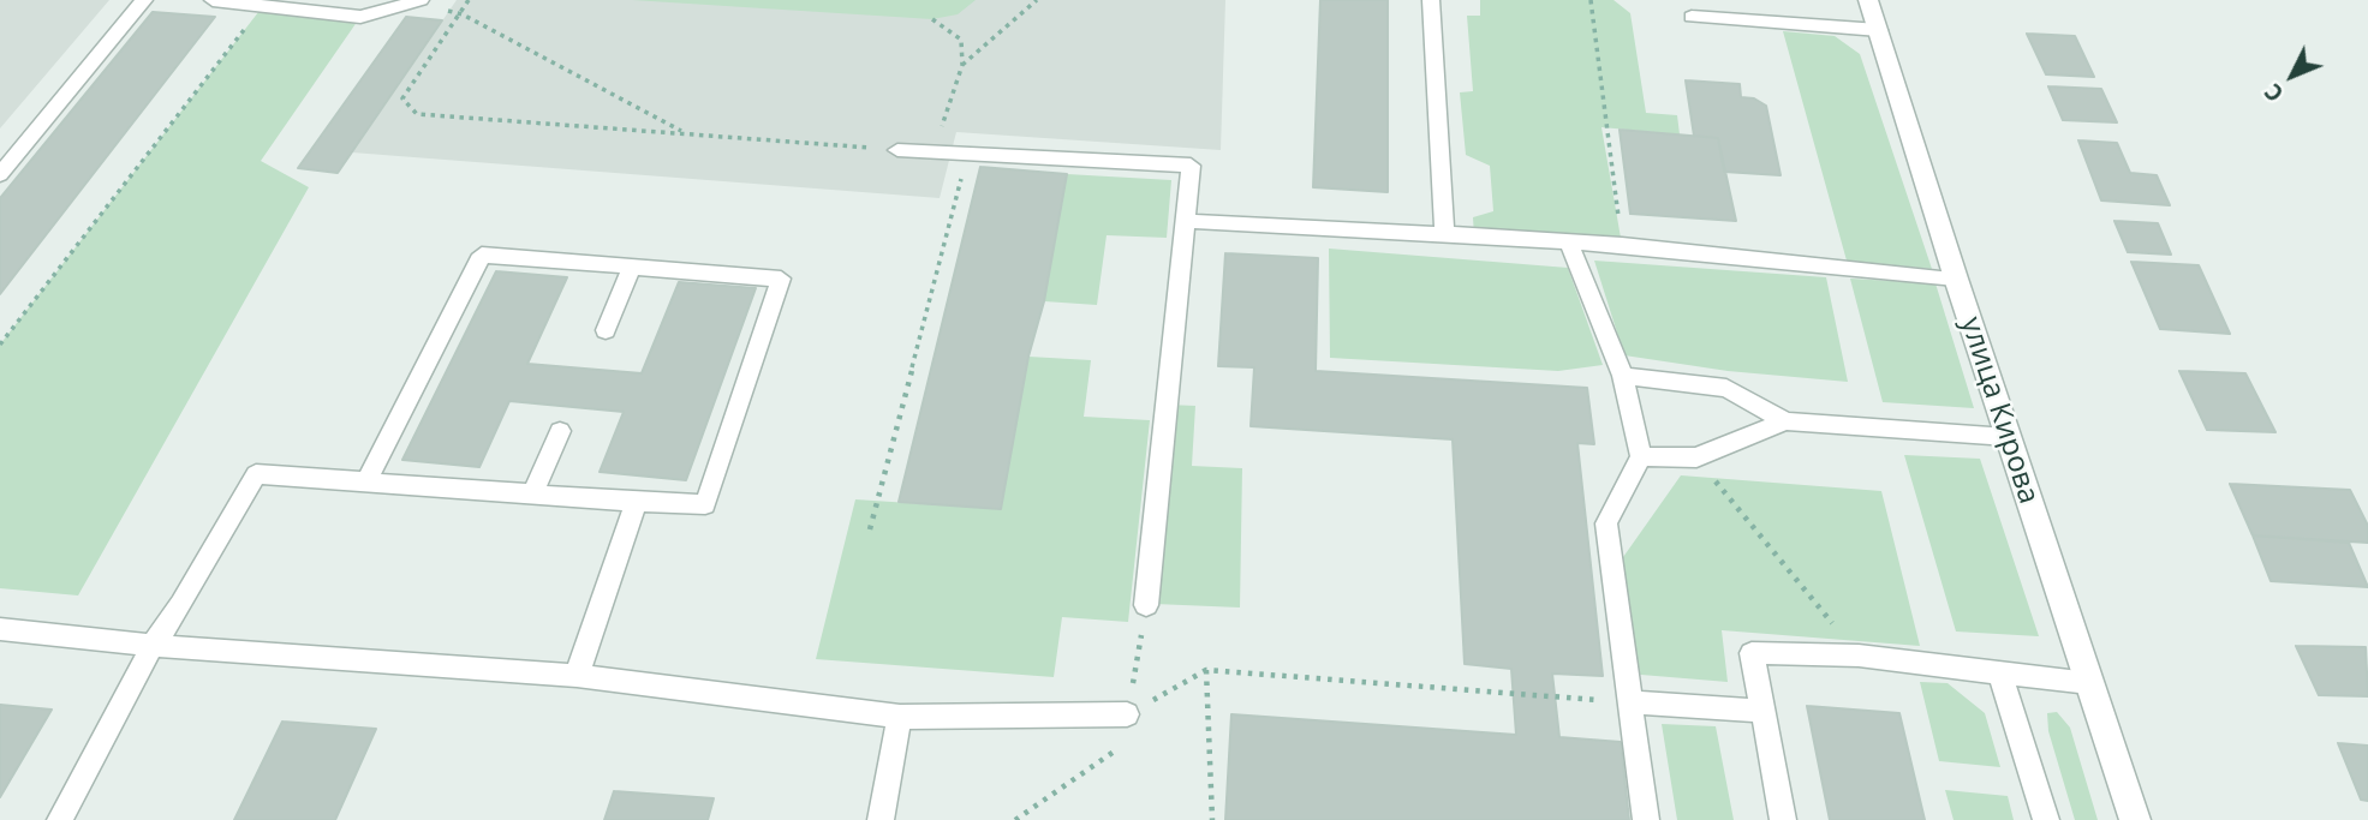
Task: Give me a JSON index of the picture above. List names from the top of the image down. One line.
{"streets":{"street":["улица Кирова"]},"north":"bottom left"}
